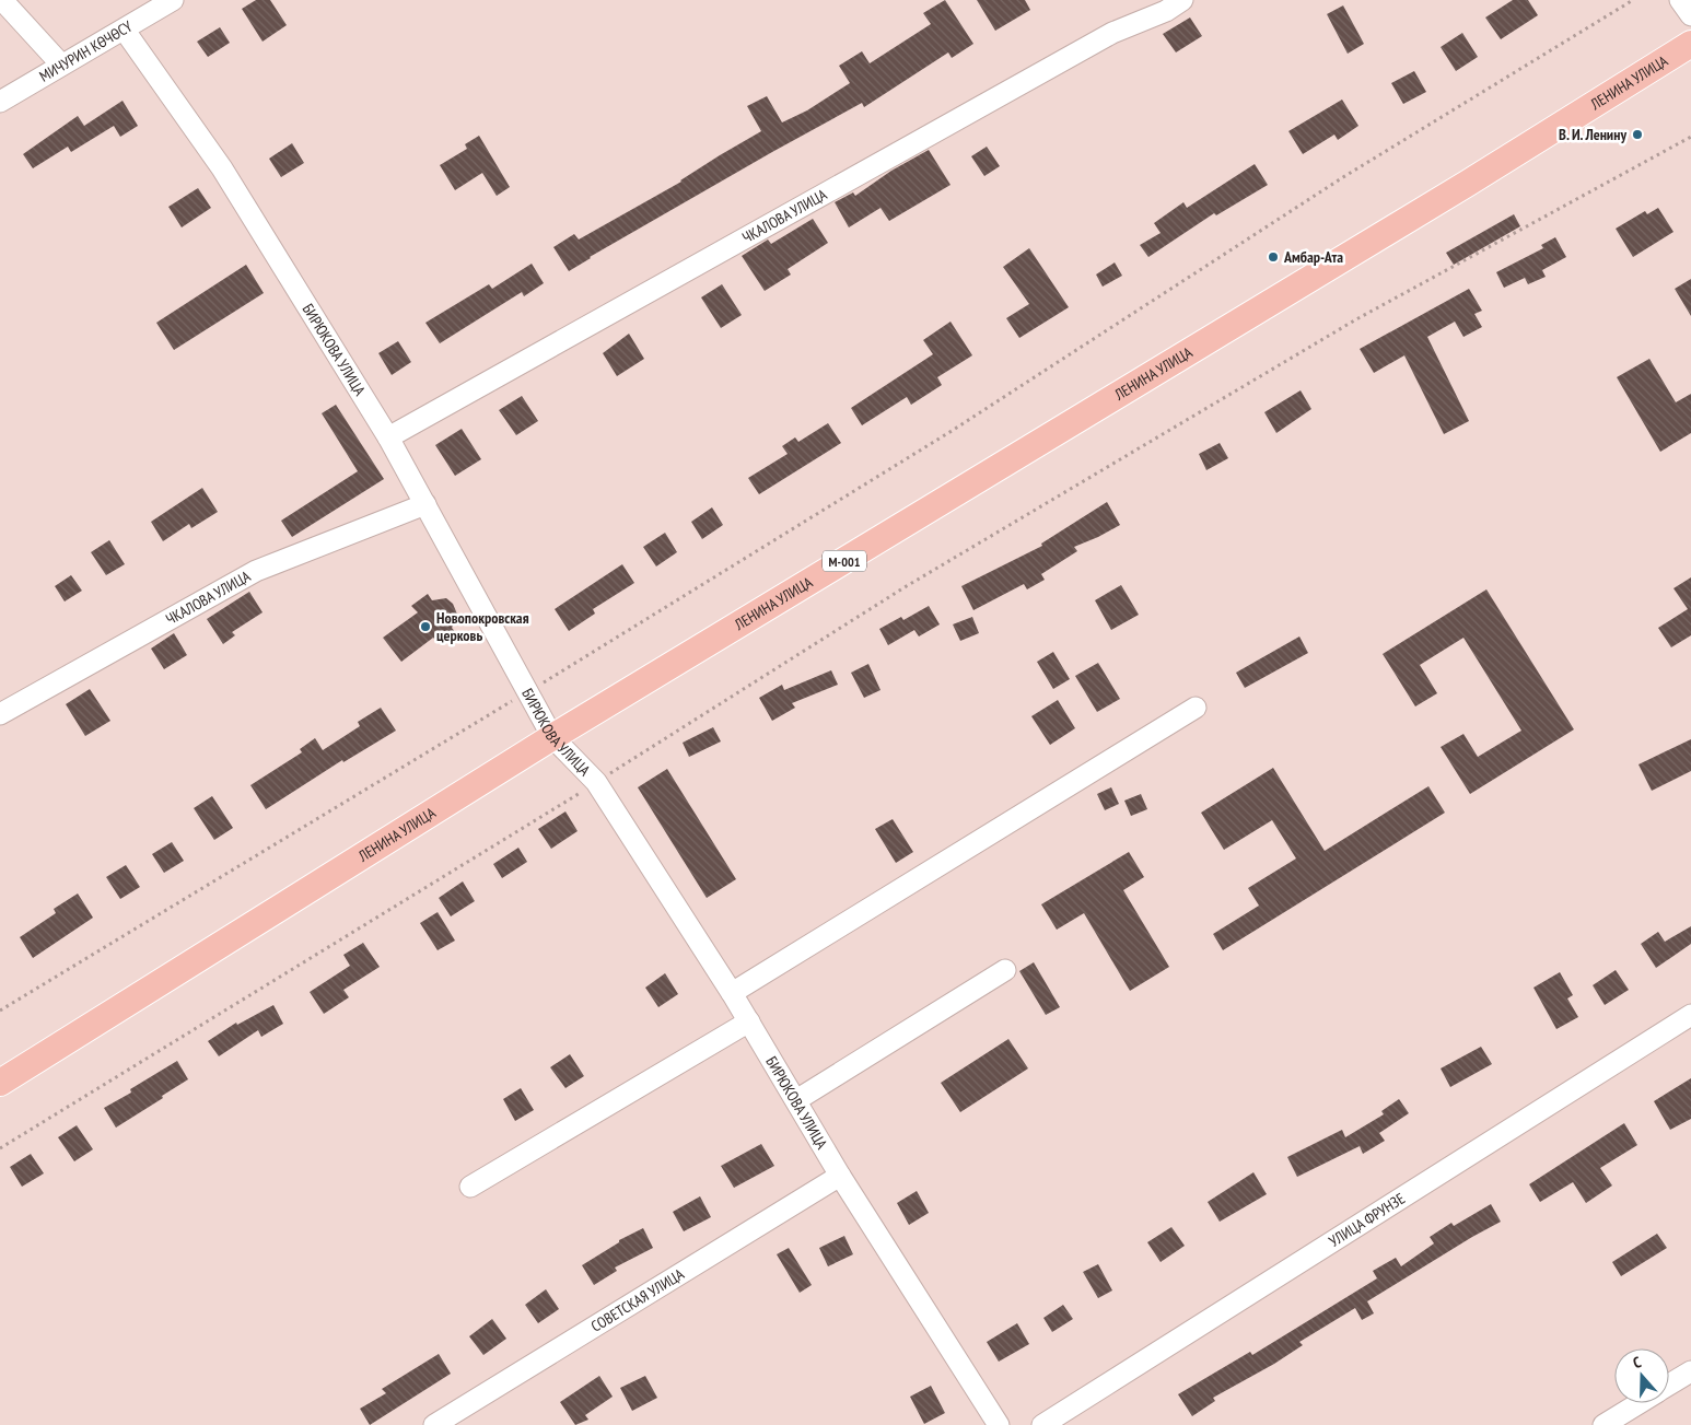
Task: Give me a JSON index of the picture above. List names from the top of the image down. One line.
{"streets":{"main road":["ЛЕНИНА УЛИЦА","М-001"],"street":["МИЧУРИН КӨЧӨСҮ","ЧКАЛОВА УЛИЦА","БИРЮКОВА УЛИЦА","УЛИЦА ФРУНЗЕ","СОВЕТСКАЯ УЛИЦА"]},"crossings":[["МИЧУРИН КӨЧӨСҮ","БИРЮКОВА УЛИЦА"],["ЛЕНИНА УЛИЦА","БИРЮКОВА УЛИЦА"],["ЧКАЛОВА УЛИЦА","БИРЮКОВА УЛИЦА"],["БИРЮКОВА УЛИЦА","СОВЕТСКАЯ УЛИЦА"]],"places":["В. И. Ленину","Амбар-Ата","Новопокровская церковь"],"north":"top"}
